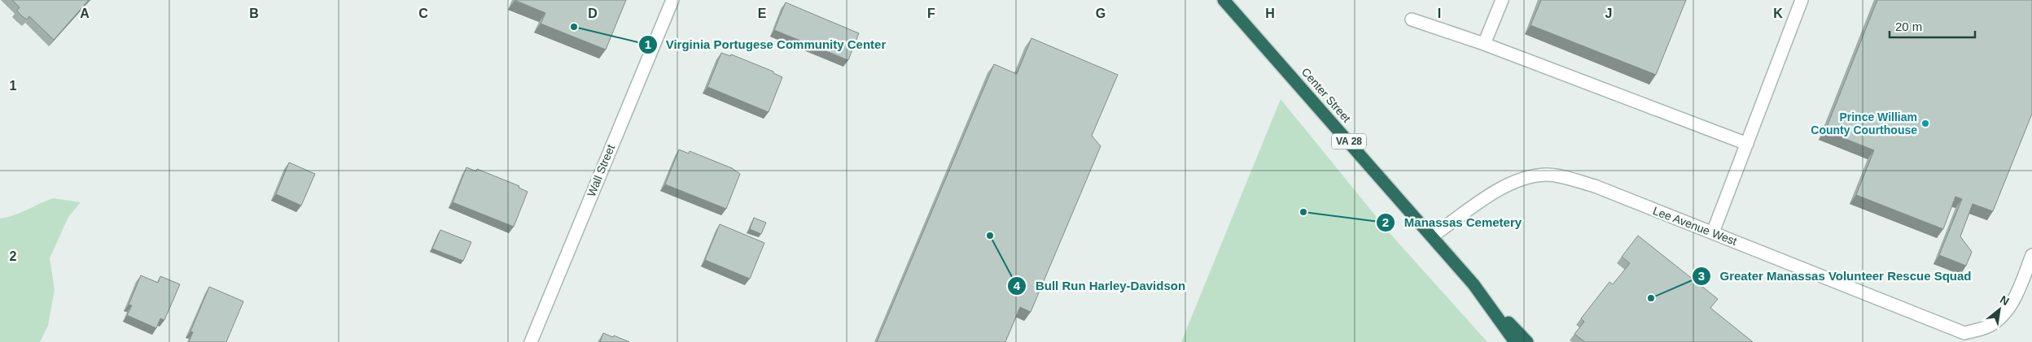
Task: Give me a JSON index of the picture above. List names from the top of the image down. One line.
{"streets":{"highway":["Center Street","VA 28"],"street":["Wall Street","Lee Avenue West"]},"crossings":[["Center Street","VA 28"],["Center Street","Lee Avenue West"]],"places":["Virginia Portugese Community Center","Prince William County Courthouse","Manassas Cemetery","Bull Run Harley-Davidson","Greater Manassas Volunteer Rescue Squad"],"scale_bar":"20 m","north":"top right","grid":{"columns":["A","B","C","D","E","F","G","H","I","J","K"],"rows":["1","2"]}}
